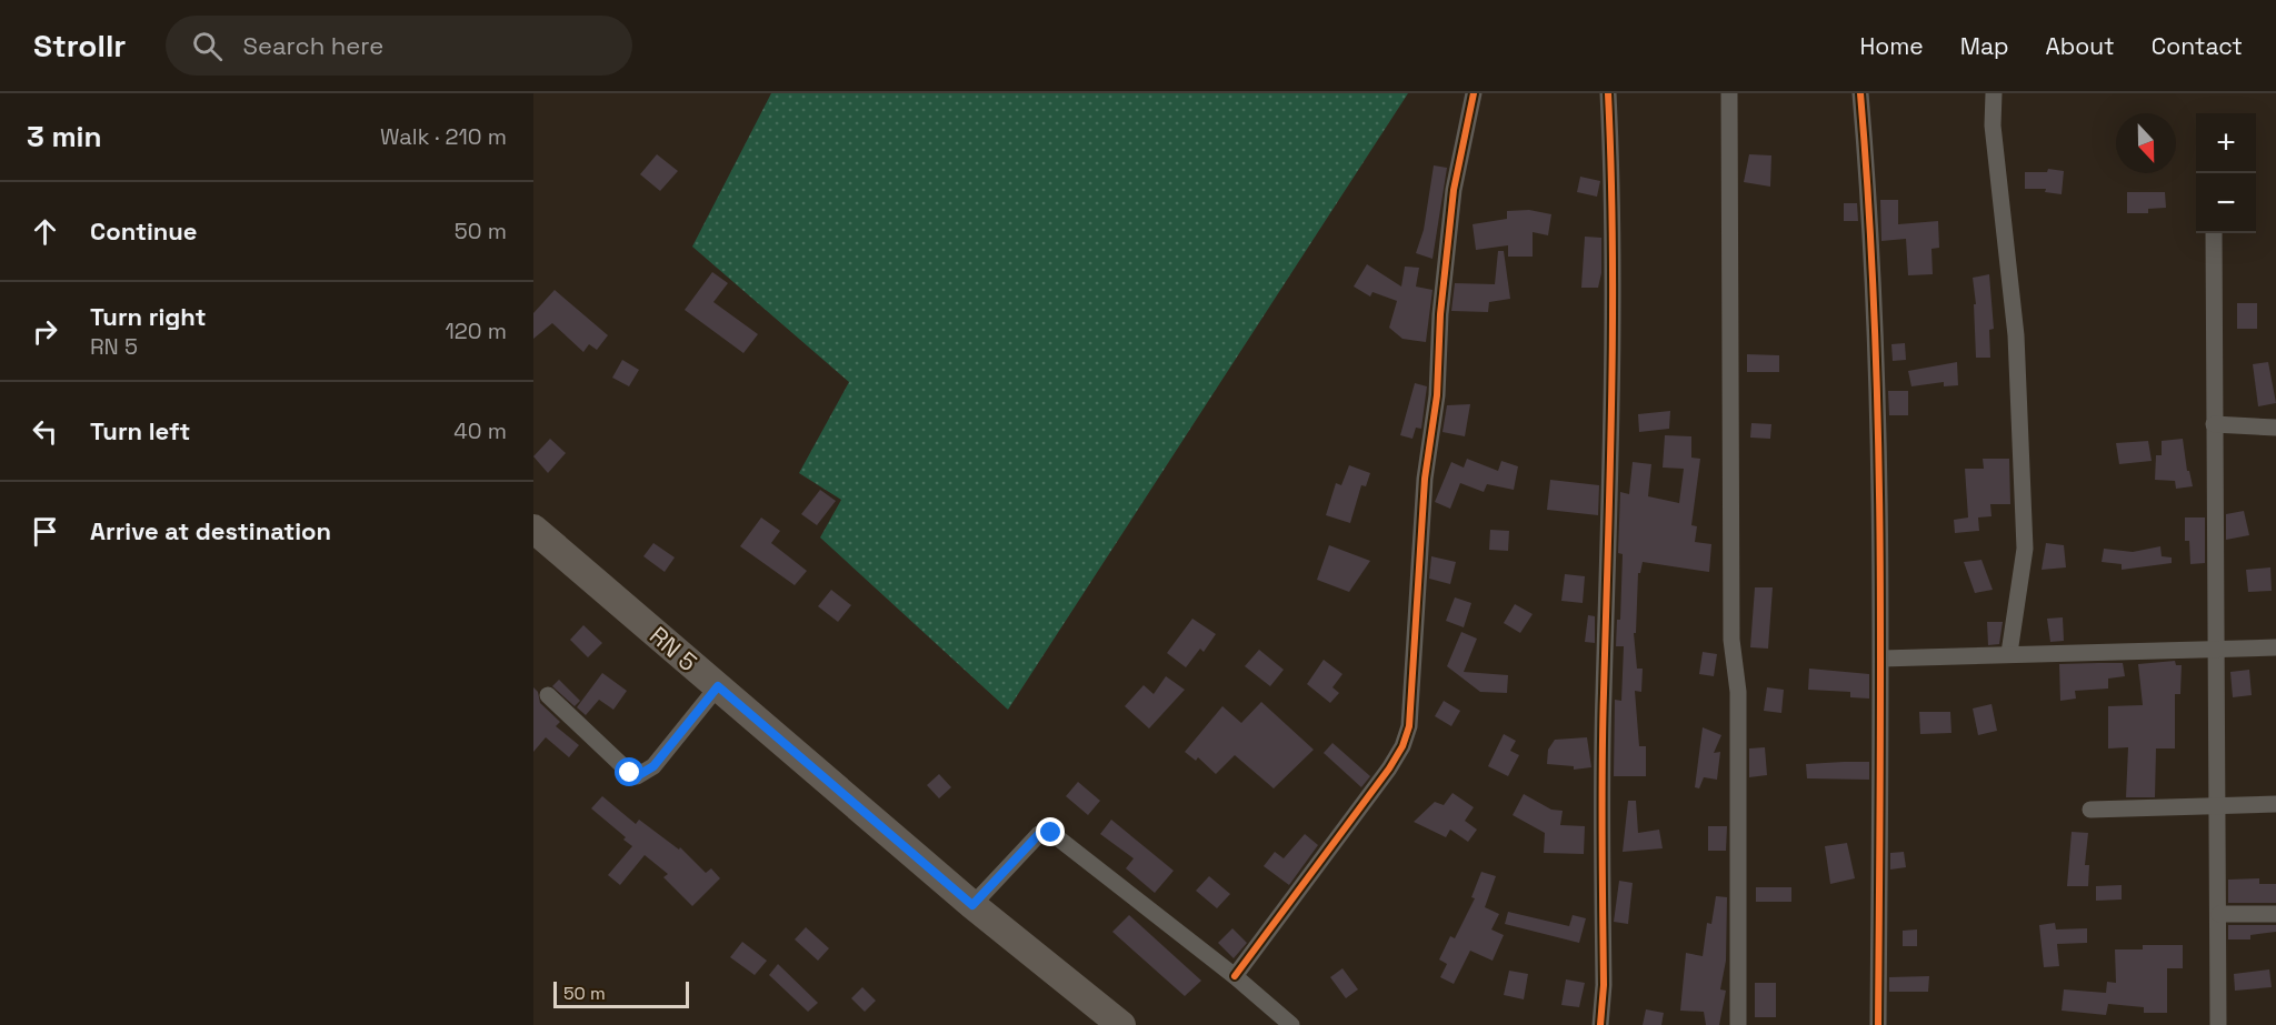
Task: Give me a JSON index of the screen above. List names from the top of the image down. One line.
{"streets":{"main road":["RN 5"]},"scale_bar":"50 m","north":"bottom","page":{"header":"Strollr","search":"Search here","nav":["Home","Map","About","Contact"],"heading":["3 min","Walk · 210 m"],"map_buttons":["+","−"],"list":[["Continue","50 m"],["Turn right","RN 5","120 m"],["Turn left","40 m"],"Arrive at destination"],"scale":"50 m"}}
